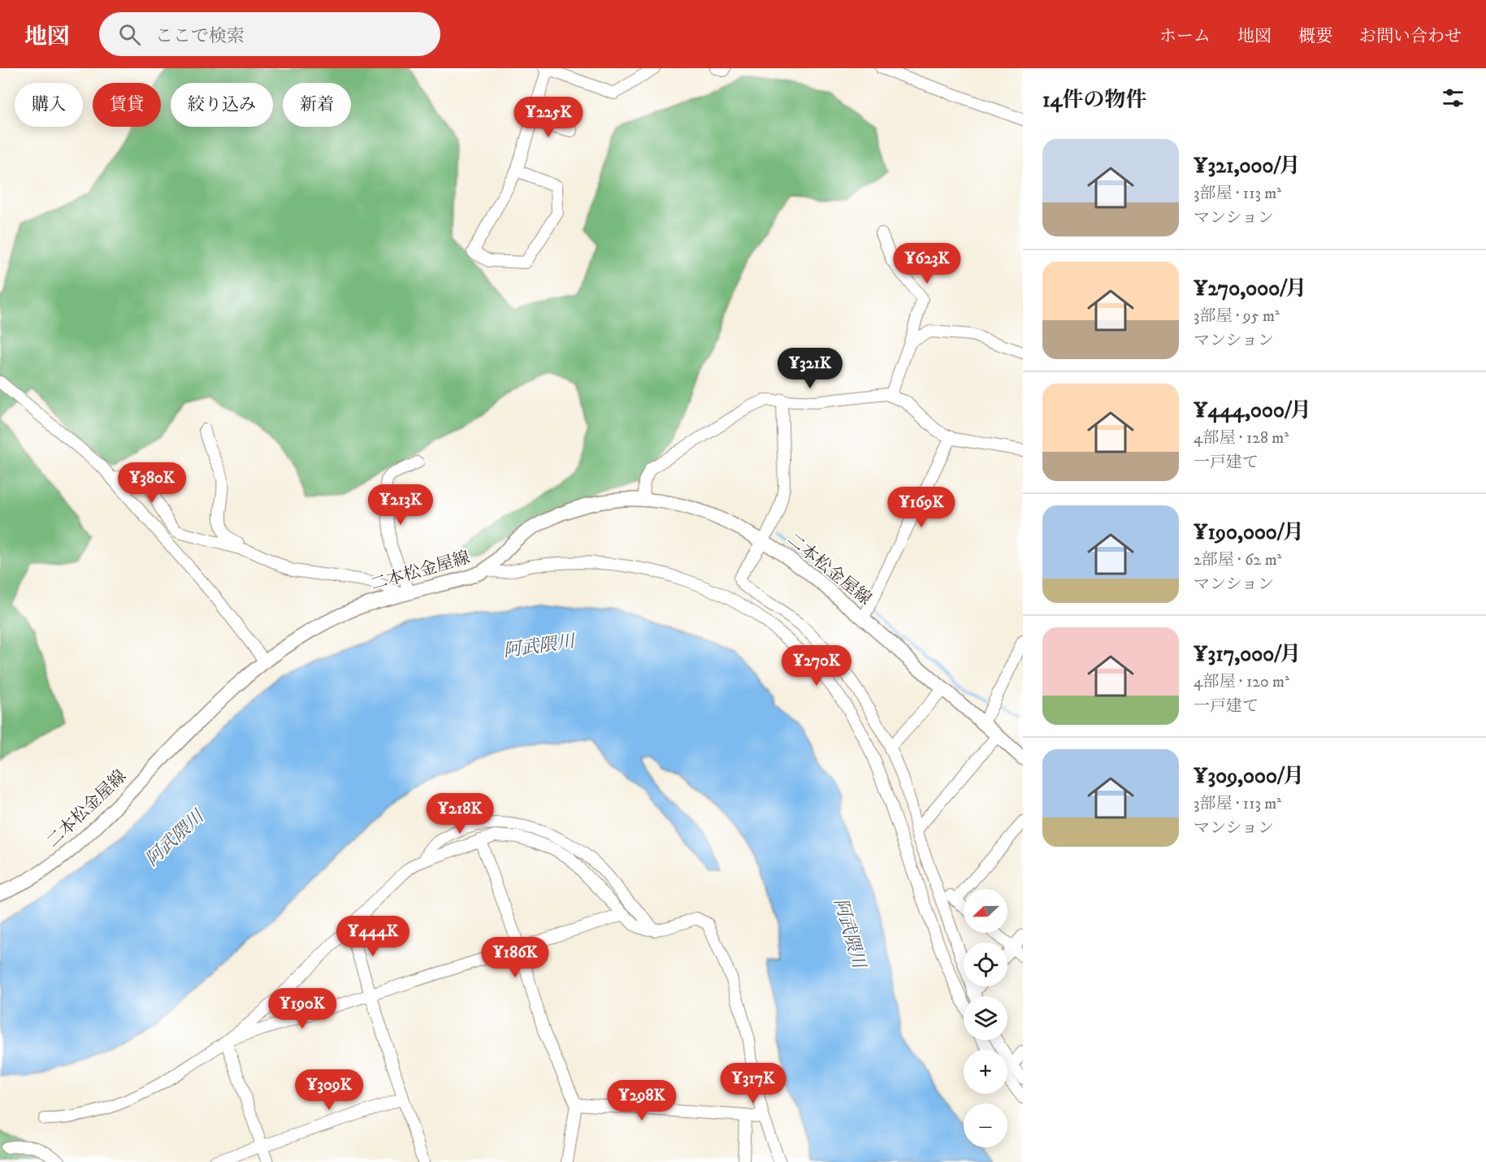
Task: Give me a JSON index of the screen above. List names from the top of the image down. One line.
{"streets":{"main road":["二本松金屋線"]},"water":["阿武隈川"],"north":"left","page":{"header":"地図","search":"ここで検索","nav":["ホーム","地図","概要","お問い合わせ"],"heading":"14件の物件","chip":["購入","賃貸","絞り込み","新着"],"price":["¥225K","¥623K","¥321K","¥380K","¥213K","¥169K","¥270K","¥218K","¥444K","¥186K","¥190K","¥317K","¥309K","¥298K"],"list":[{"name":"¥321,000/月","note":"3部屋 · 113 m² · マンション"},{"name":"¥270,000/月","note":"3部屋 · 95 m² · マンション"},{"name":"¥444,000/月","note":"4部屋 · 128 m² · 一戸建て"},{"name":"¥190,000/月","note":"2部屋 · 62 m² · マンション"},{"name":"¥317,000/月","note":"4部屋 · 120 m² · 一戸建て"},{"name":"¥309,000/月","note":"3部屋 · 113 m² · マンション"}],"map_buttons":["+","−"]}}
